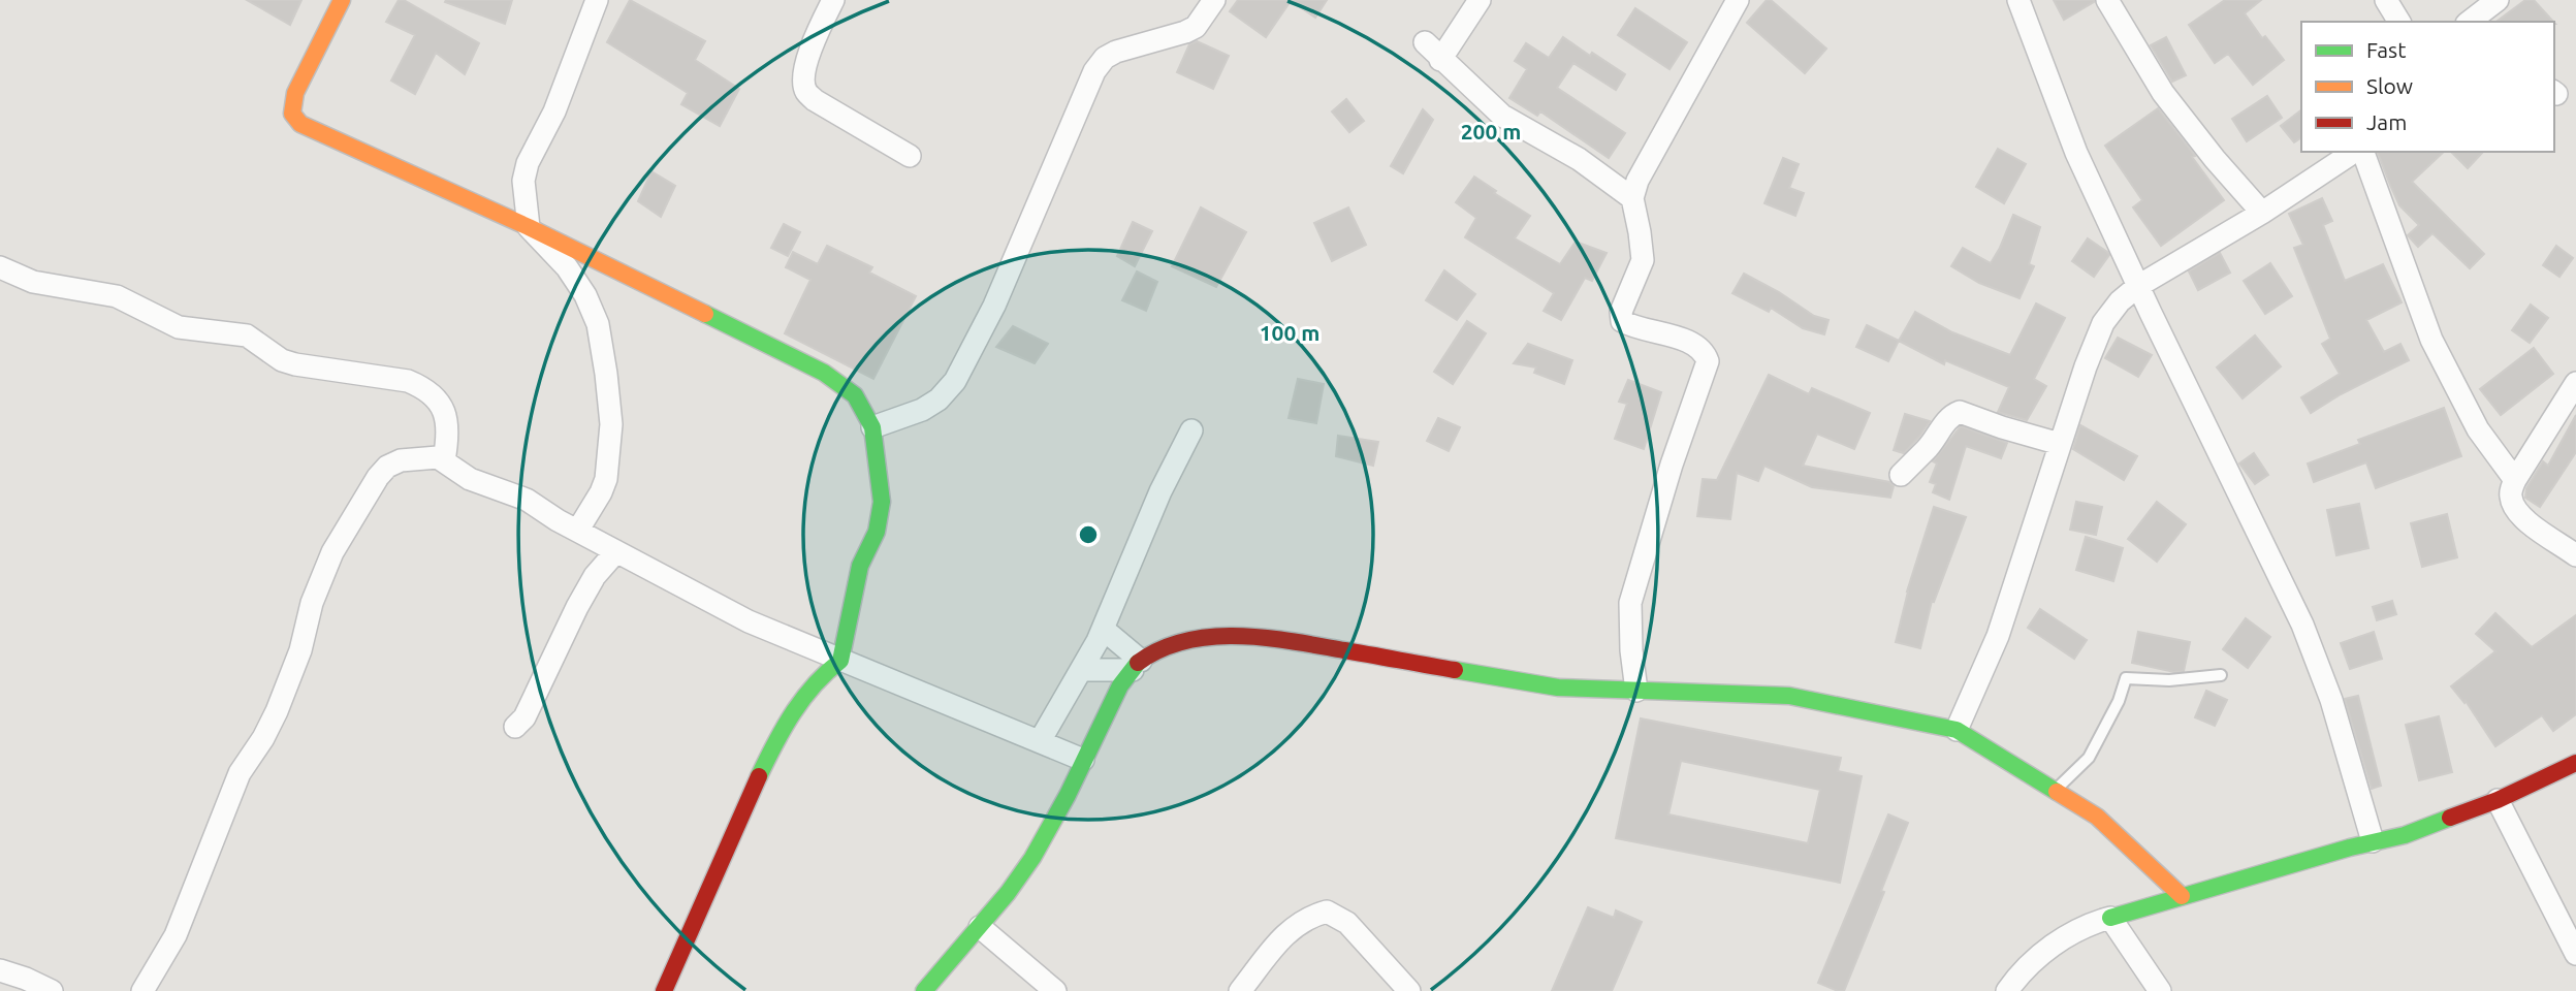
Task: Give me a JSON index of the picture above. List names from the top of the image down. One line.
{"legend":["Fast","Slow","Jam"],"rings":["200 m","100 m"]}
